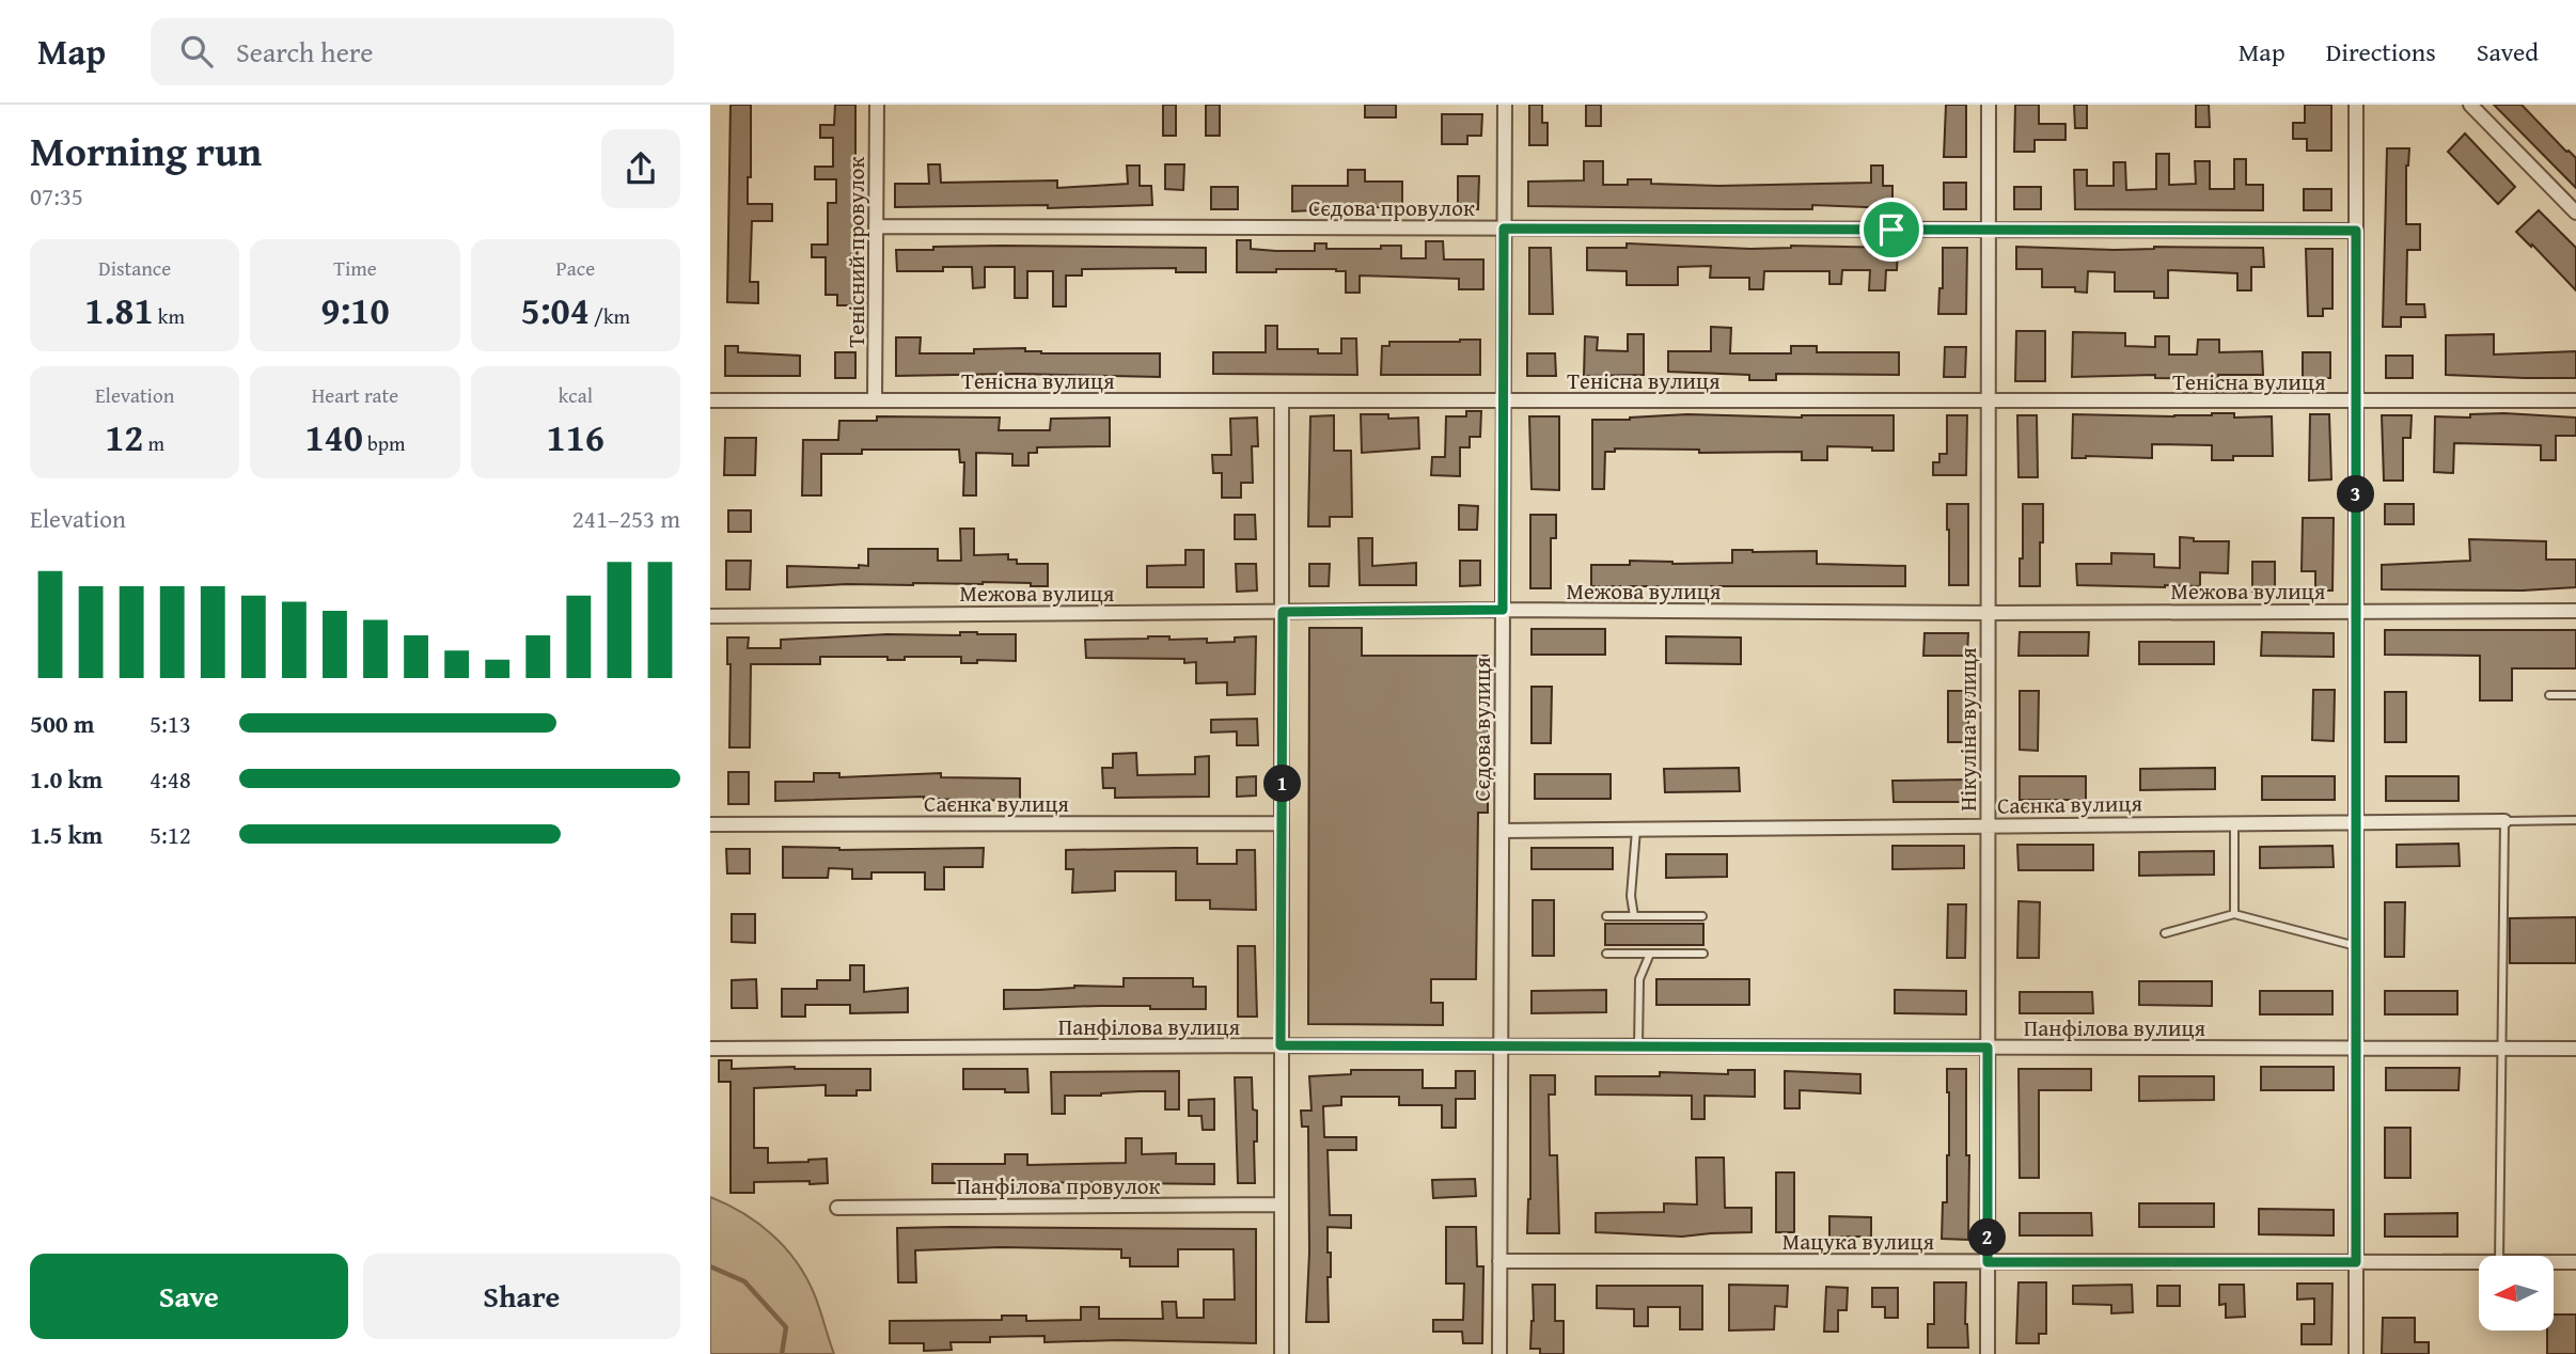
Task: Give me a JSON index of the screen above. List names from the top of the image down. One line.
{"streets":{"street":["Сєдова провулок","Тенісний провулок","Тенісна вулиця","Межова вулиця","Сєдова вулиця","Нікуліна вулиця","Саєнка вулиця","Панфілова вулиця","Панфілова провулок","Мацука вулиця"]},"crossings":[["Сєдова провулок","Тенісний провулок"],["Сєдова провулок","Сєдова вулиця"],["Сєдова провулок","Нікуліна вулиця"],["Тенісний провулок","Тенісна вулиця"],["Тенісна вулиця","Сєдова вулиця"],["Тенісна вулиця","Нікуліна вулиця"],["Межова вулиця","Сєдова вулиця"],["Межова вулиця","Нікуліна вулиця"],["Сєдова вулиця","Саєнка вулиця"],["Сєдова вулиця","Панфілова вулиця"],["Сєдова вулиця","Мацука вулиця"],["Нікуліна вулиця","Саєнка вулиця"],["Нікуліна вулиця","Панфілова вулиця"],["Нікуліна вулиця","Мацука вулиця"]],"north":"left","page":{"header":"Map","search":"Search here","nav":["Map","Directions","Saved"],"heading":["Morning run","07:35"],"stats":[["Distance","1.81 km"],["Time","9:10"],["Pace","5:04 /km"],["Elevation","12 m"],["Heart rate","140 bpm"],["kcal","116"]],"pins":["3","1","2"],"chart":["Elevation","241–253 m"],"list":[{"name":"500 m","note":"5:13"},{"name":"1.0 km","note":"4:48"},{"name":"1.5 km","note":"5:12"}],"buttons":["Save","Share"]}}
